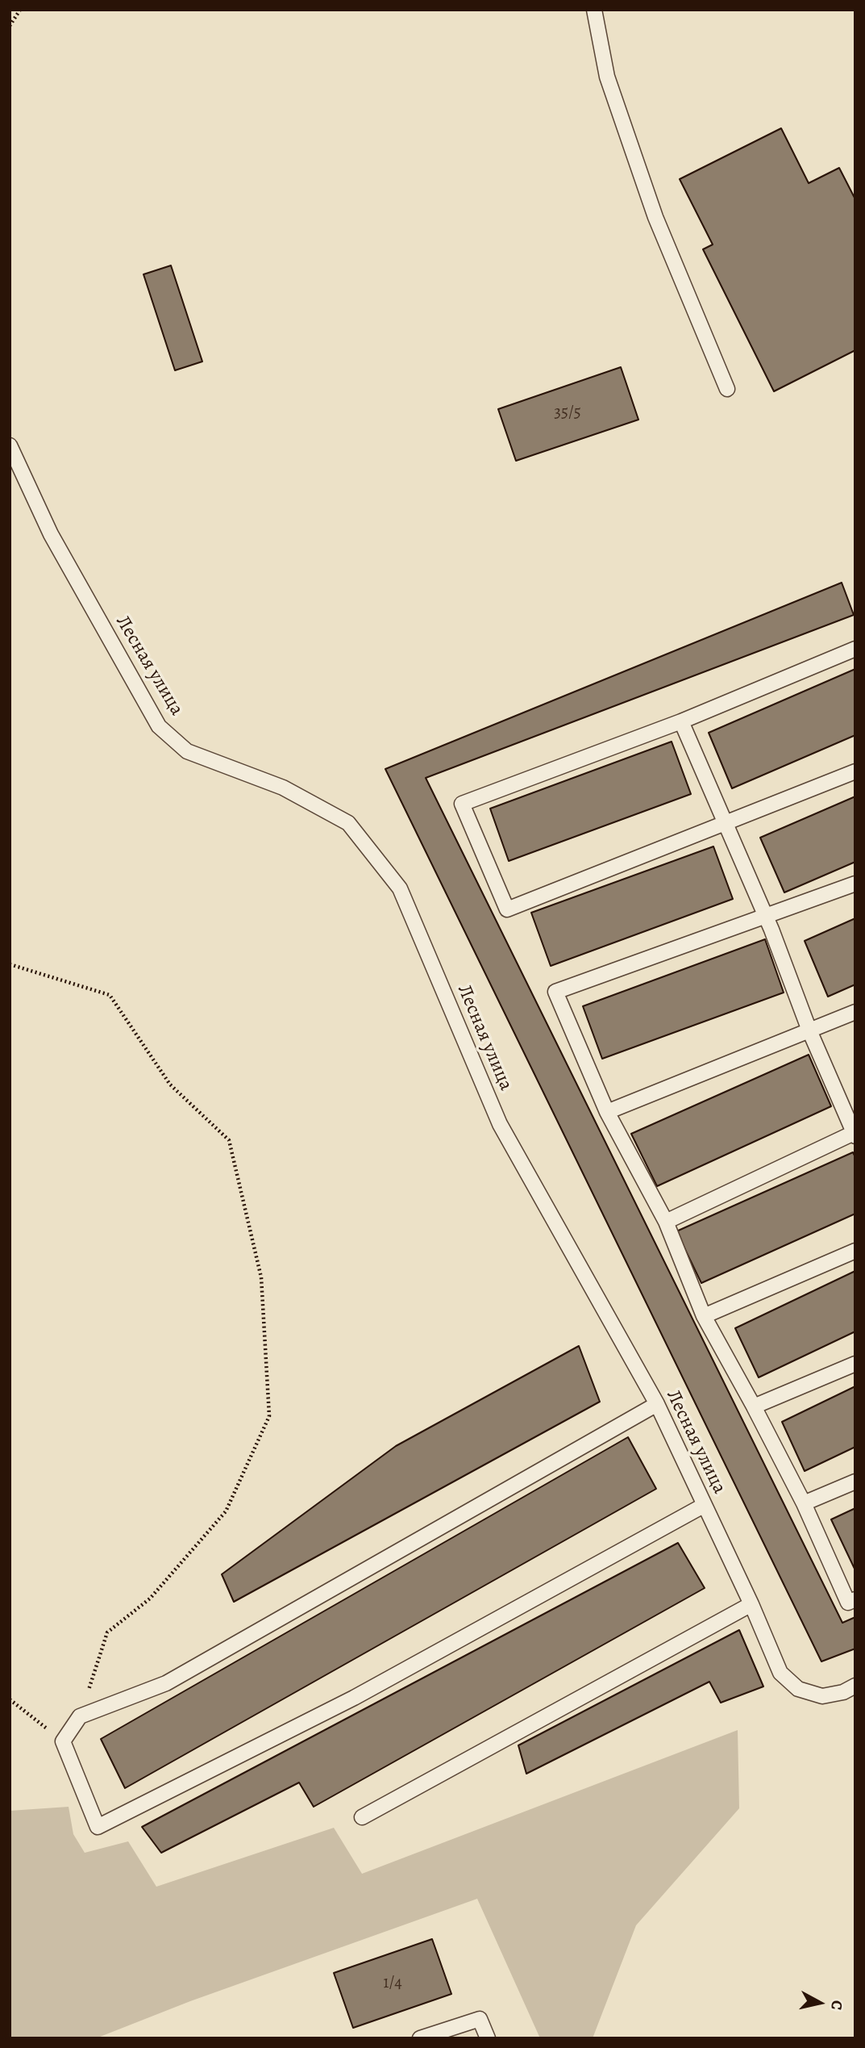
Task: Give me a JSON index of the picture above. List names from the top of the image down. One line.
{"streets":{"lane":["Лесная улица"]},"house_numbers":["35/5","1/4"],"north":"right"}
